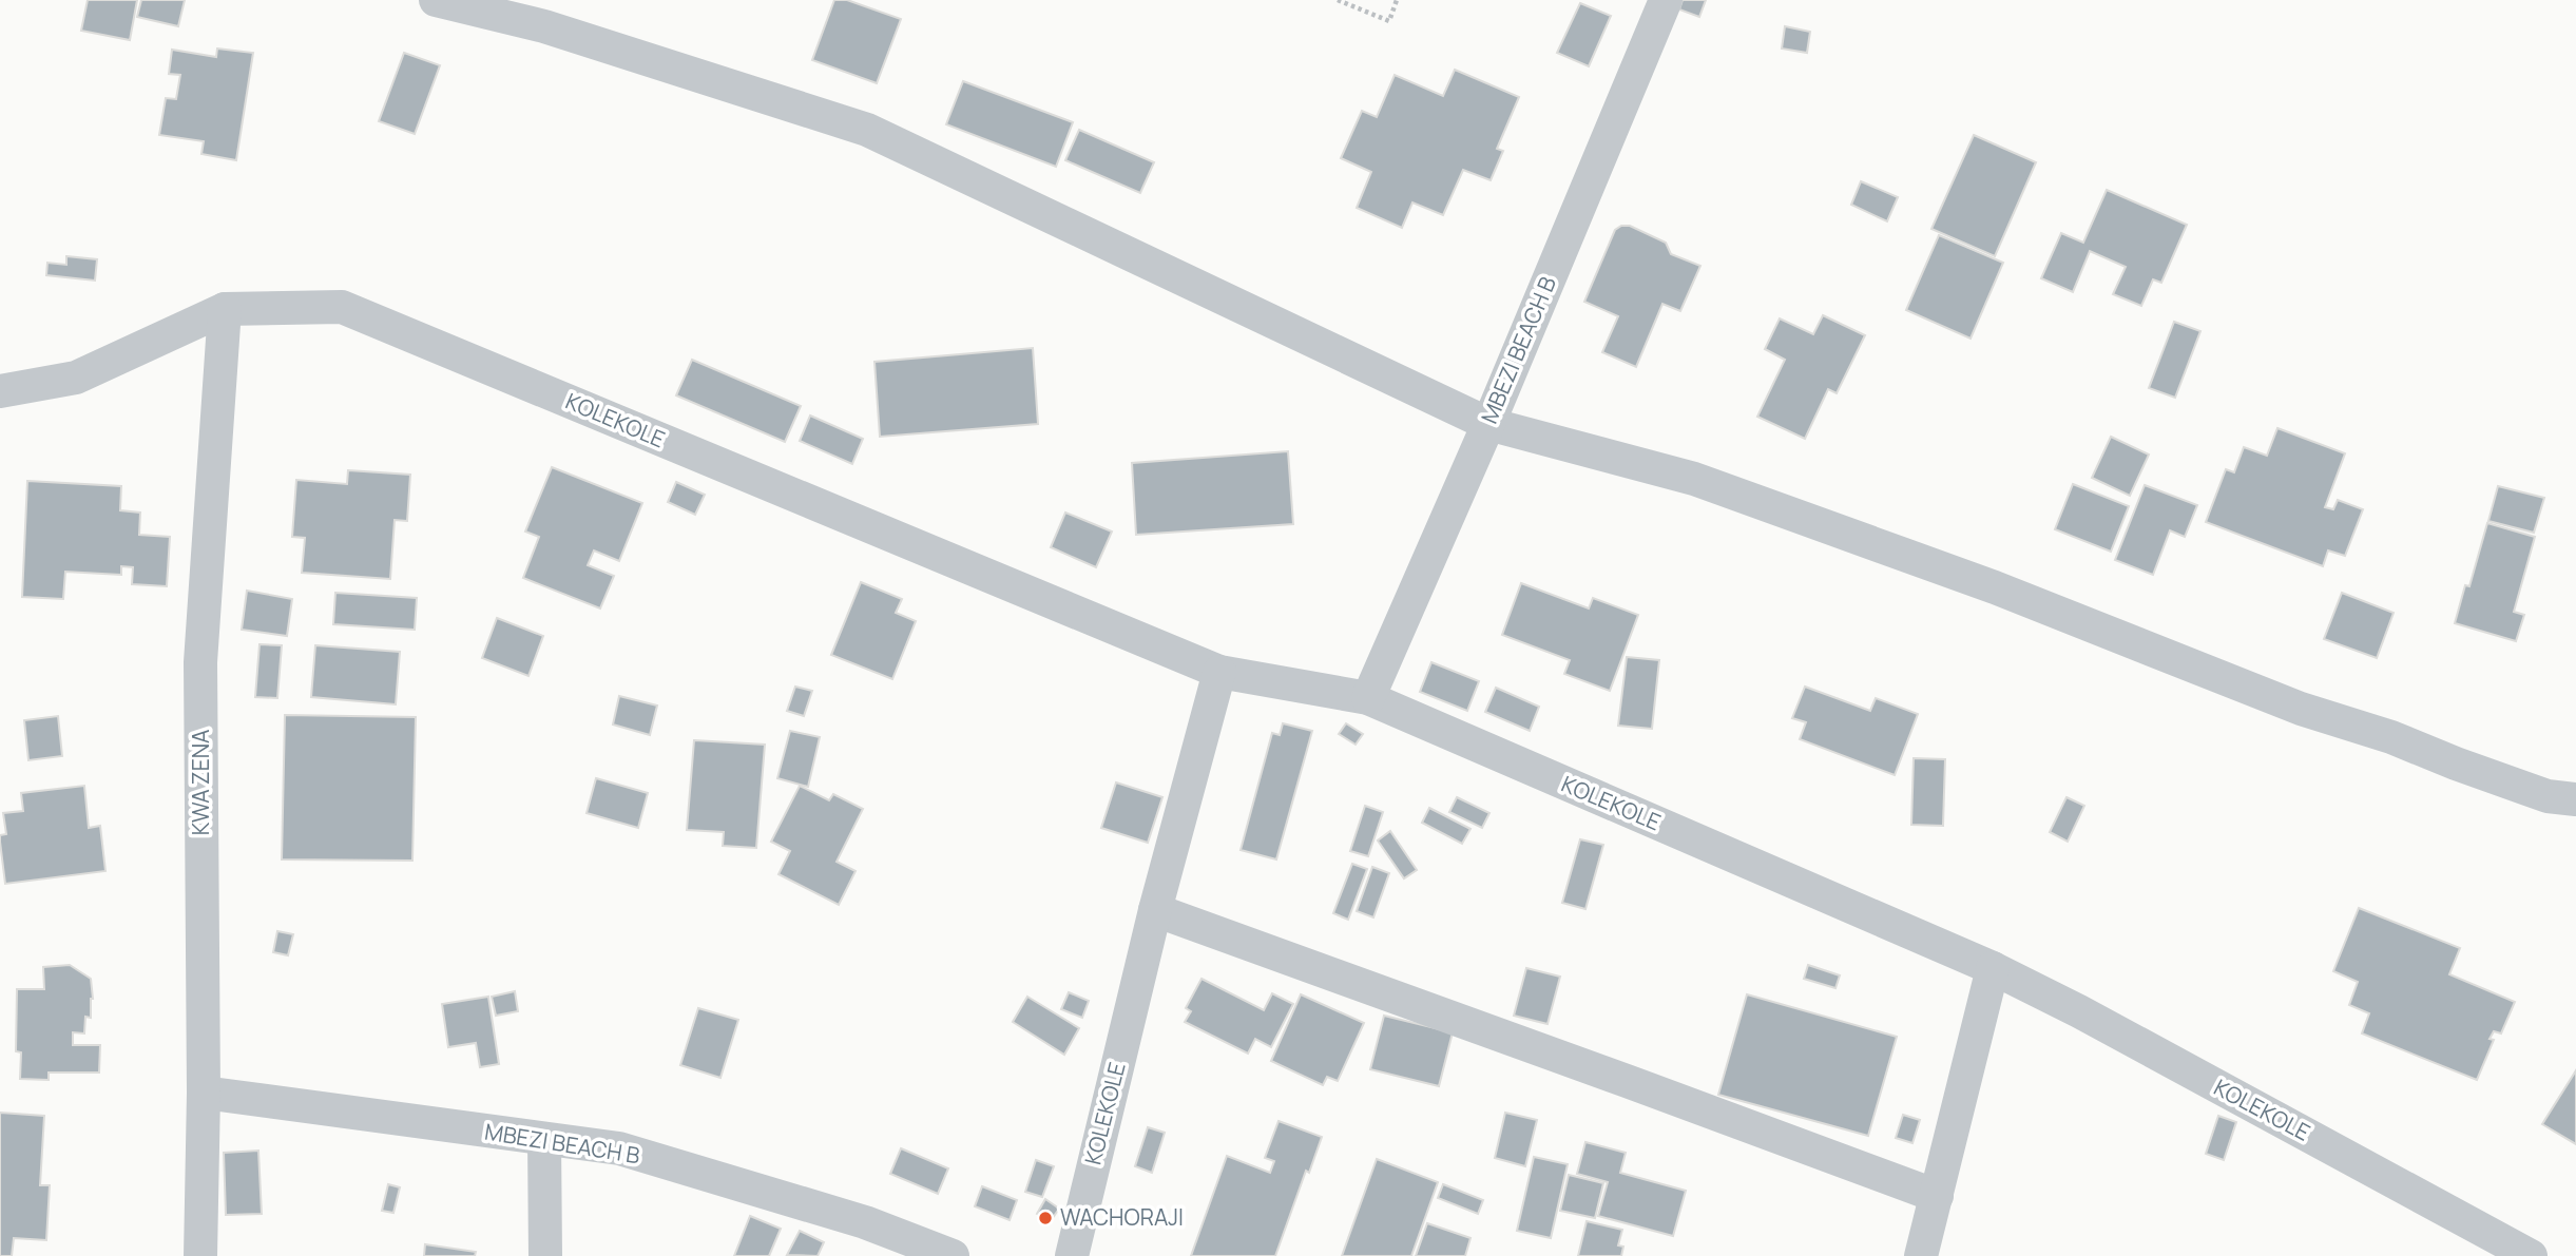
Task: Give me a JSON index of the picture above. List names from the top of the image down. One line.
{"streets":{"street":["MBEZI BEACH B","KOLEKOLE","KWA ZENA"]},"crossings":[["MBEZI BEACH B","KOLEKOLE"],["MBEZI BEACH B","KWA ZENA"],["KOLEKOLE","KWA ZENA"]],"places":["WACHORAJI"]}
